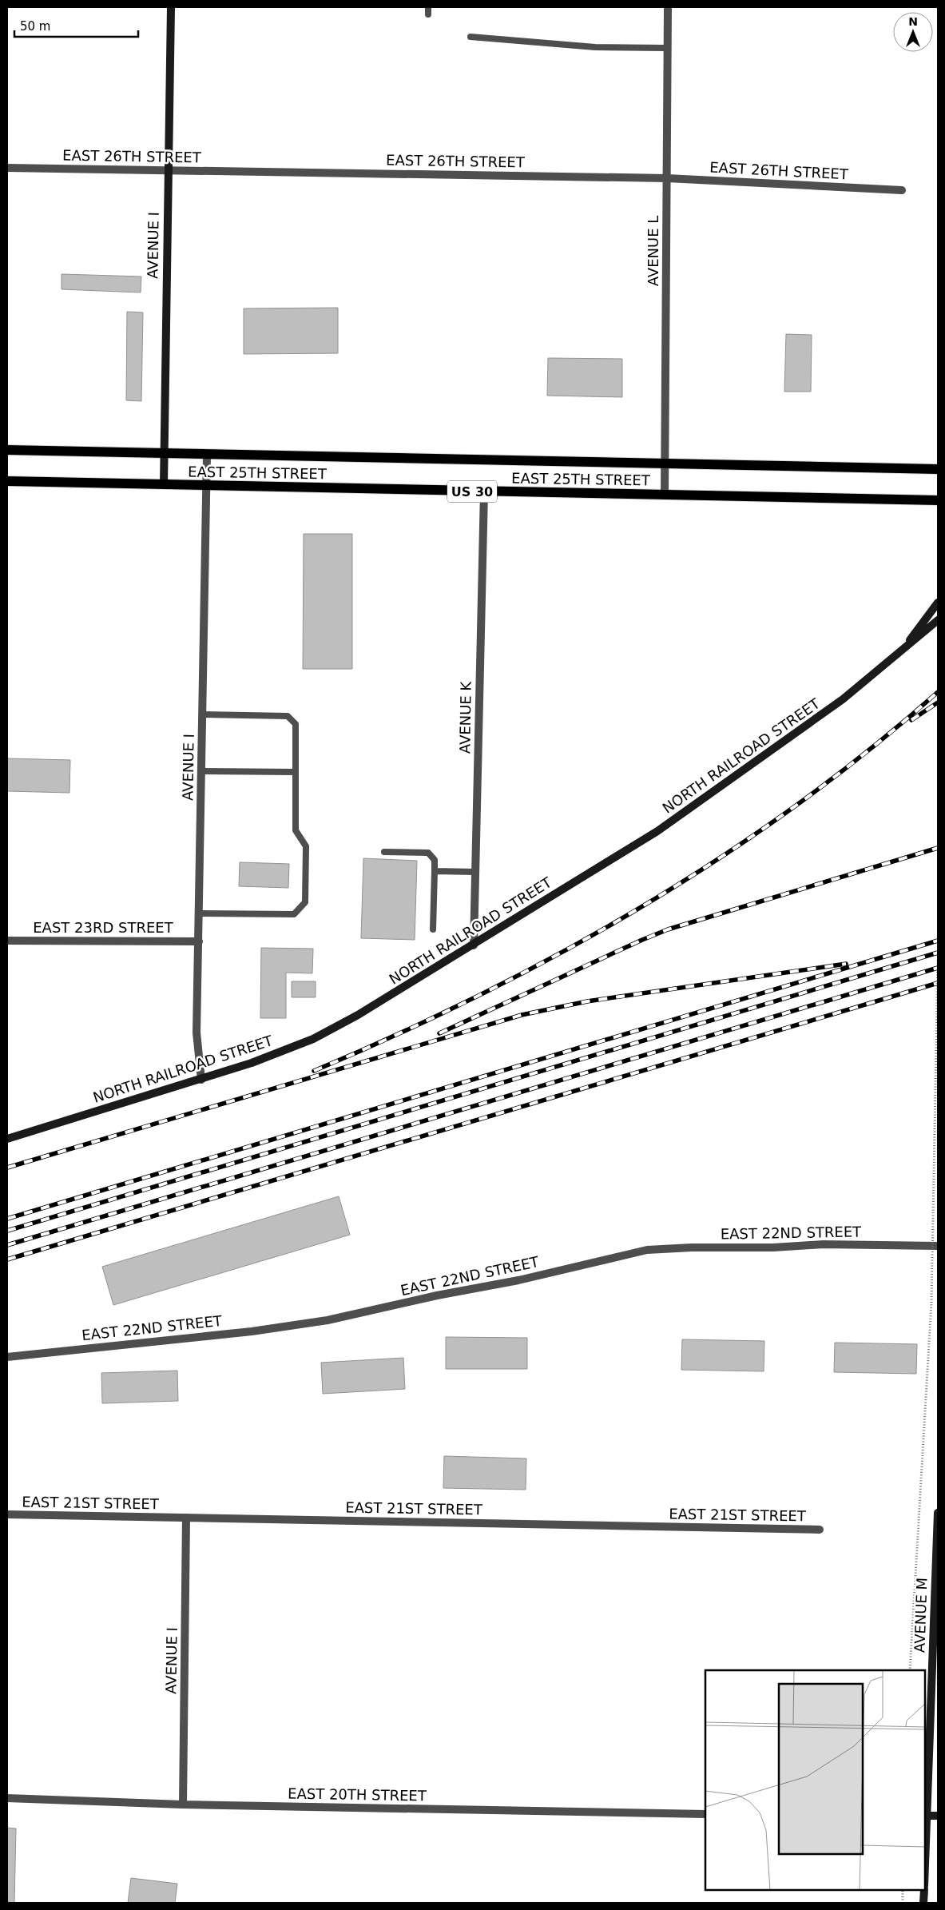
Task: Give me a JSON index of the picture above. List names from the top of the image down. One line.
{"streets":{"main road":["AVENUE I","EAST 25TH STREET","US 30","NORTH RAILROAD STREET","AVENUE M"],"street":["EAST 26TH STREET","AVENUE L","AVENUE K","EAST 23RD STREET","EAST 22ND STREET","EAST 21ST STREET","EAST 20TH STREET"]},"crossings":[["EAST 26TH STREET","AVENUE I"],["EAST 26TH STREET","AVENUE L"],["AVENUE I","EAST 25TH STREET"],["AVENUE I","NORTH RAILROAD STREET"],["AVENUE I","EAST 23RD STREET"],["AVENUE I","EAST 21ST STREET"],["AVENUE I","EAST 20TH STREET"],["AVENUE L","EAST 25TH STREET"],["EAST 25TH STREET","AVENUE K"],["AVENUE K","NORTH RAILROAD STREET"]],"scale_bar":"50 m","north":"top"}
